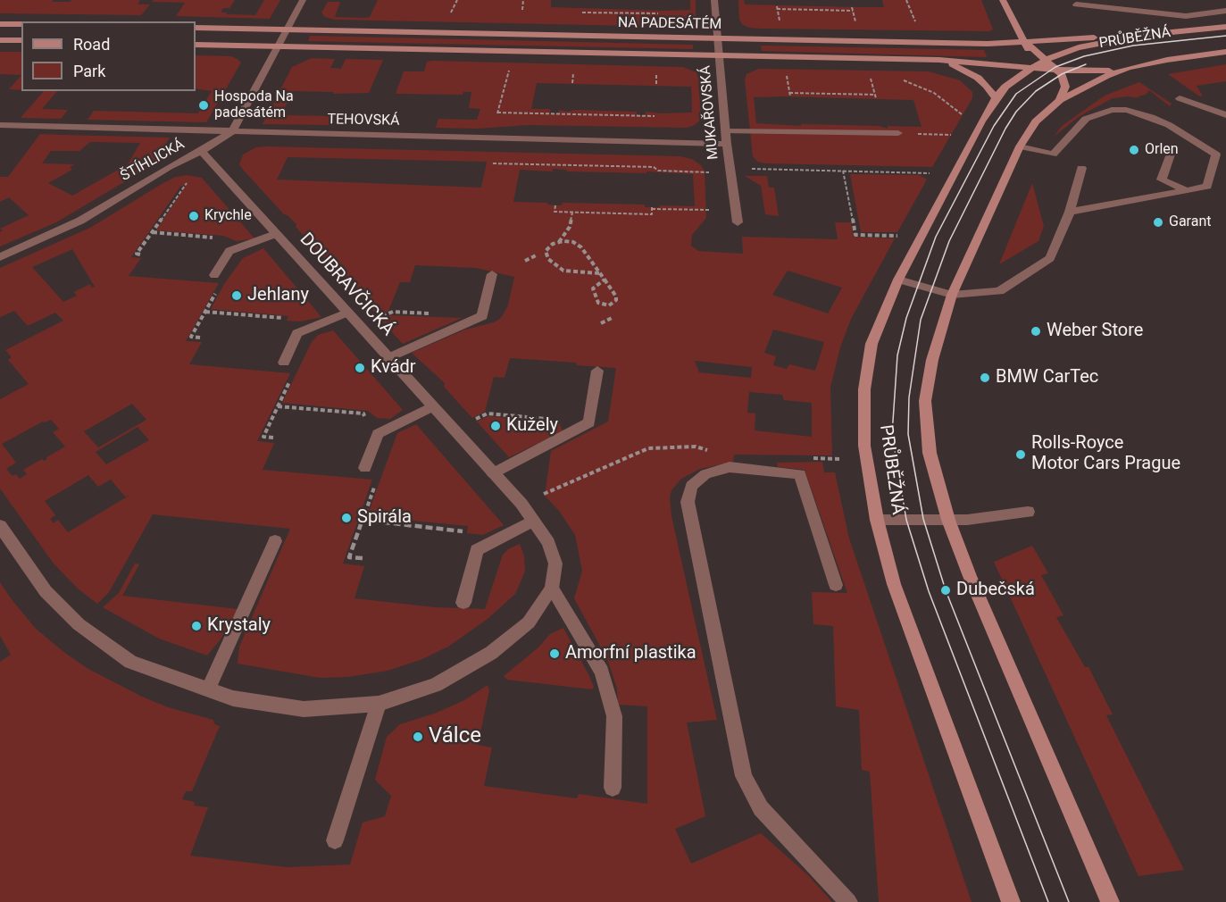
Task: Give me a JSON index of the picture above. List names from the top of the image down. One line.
{"streets":{"main road":["NA PADESÁTÉM","PRŮBĚŽNÁ"],"street":["MUKAŘOVSKÁ","TEHOVSKÁ","ŠTÍHLICKÁ","DOUBRAVČICKÁ"]},"crossings":[["NA PADESÁTÉM","PRŮBĚŽNÁ"],["NA PADESÁTÉM","MUKAŘOVSKÁ"],["NA PADESÁTÉM","ŠTÍHLICKÁ"],["MUKAŘOVSKÁ","TEHOVSKÁ"],["TEHOVSKÁ","ŠTÍHLICKÁ"],["ŠTÍHLICKÁ","DOUBRAVČICKÁ"]],"places":["Hospoda Na padesátém","Orlen","Krychle","Garant","Jehlany","Weber Store","Kvádr","BMW CarTec","Kužely","Rolls-Royce Motor Cars Prague","Spirála","Dubečská","Krystaly","Amorfní plastika","Válce"],"legend":["Road","Park"]}
